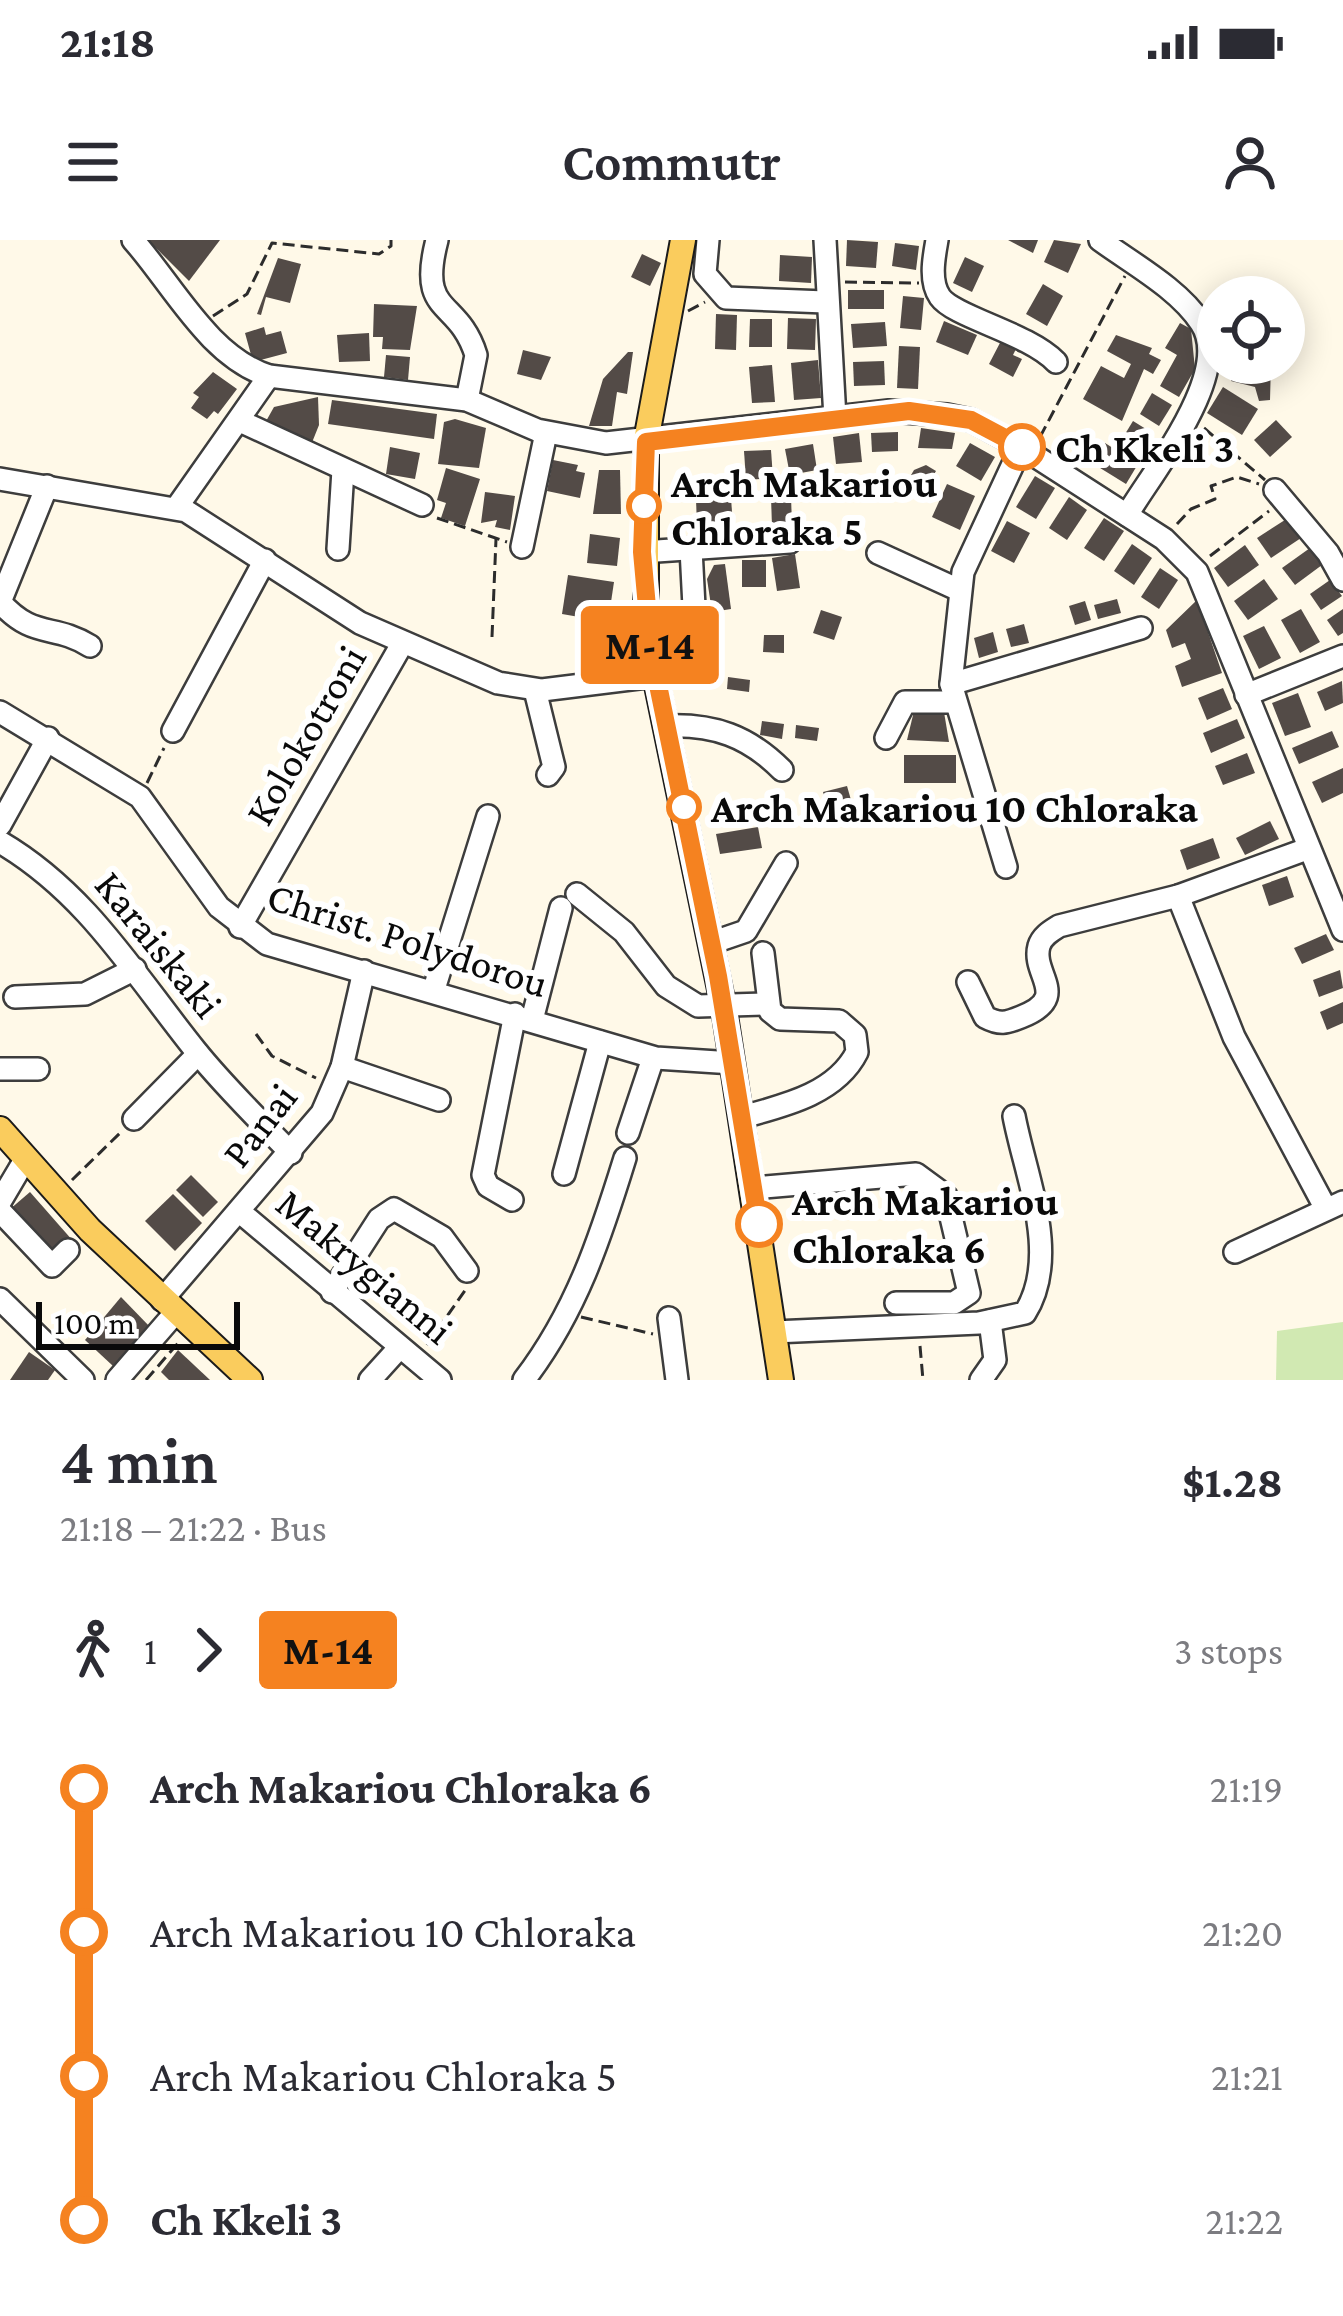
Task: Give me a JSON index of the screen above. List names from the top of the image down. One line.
{"streets":{"street":["Kolokotroni","Christ. Polydorou","Karaiskaki","Panai","Makrygianni"]},"crossings":[["Kolokotroni","Christ. Polydorou"],["Christ. Polydorou","Panai"],["Karaiskaki","Panai"],["Panai","Makrygianni"]],"places":["Ch Kkeli 3","Arch Makariou Chloraka 5","Arch Makariou 10 Chloraka","Arch Makariou Chloraka 6"],"lines":["bus line M-14"],"scale_bar":"100 m","page":{"status":"21:18","header":"Commutr","on_map":"M-14","scale":"100 m","heading":["4 min","21:18 – 21:22 · Bus","$1.28"],"legs":["1","M-14","3 stops"],"list":[{"name":"Arch Makariou Chloraka 6","value":"21:19"},{"name":"Arch Makariou 10 Chloraka","value":"21:20"},{"name":"Arch Makariou Chloraka 5","value":"21:21"},{"name":"Ch Kkeli 3","value":"21:22"}]}}
